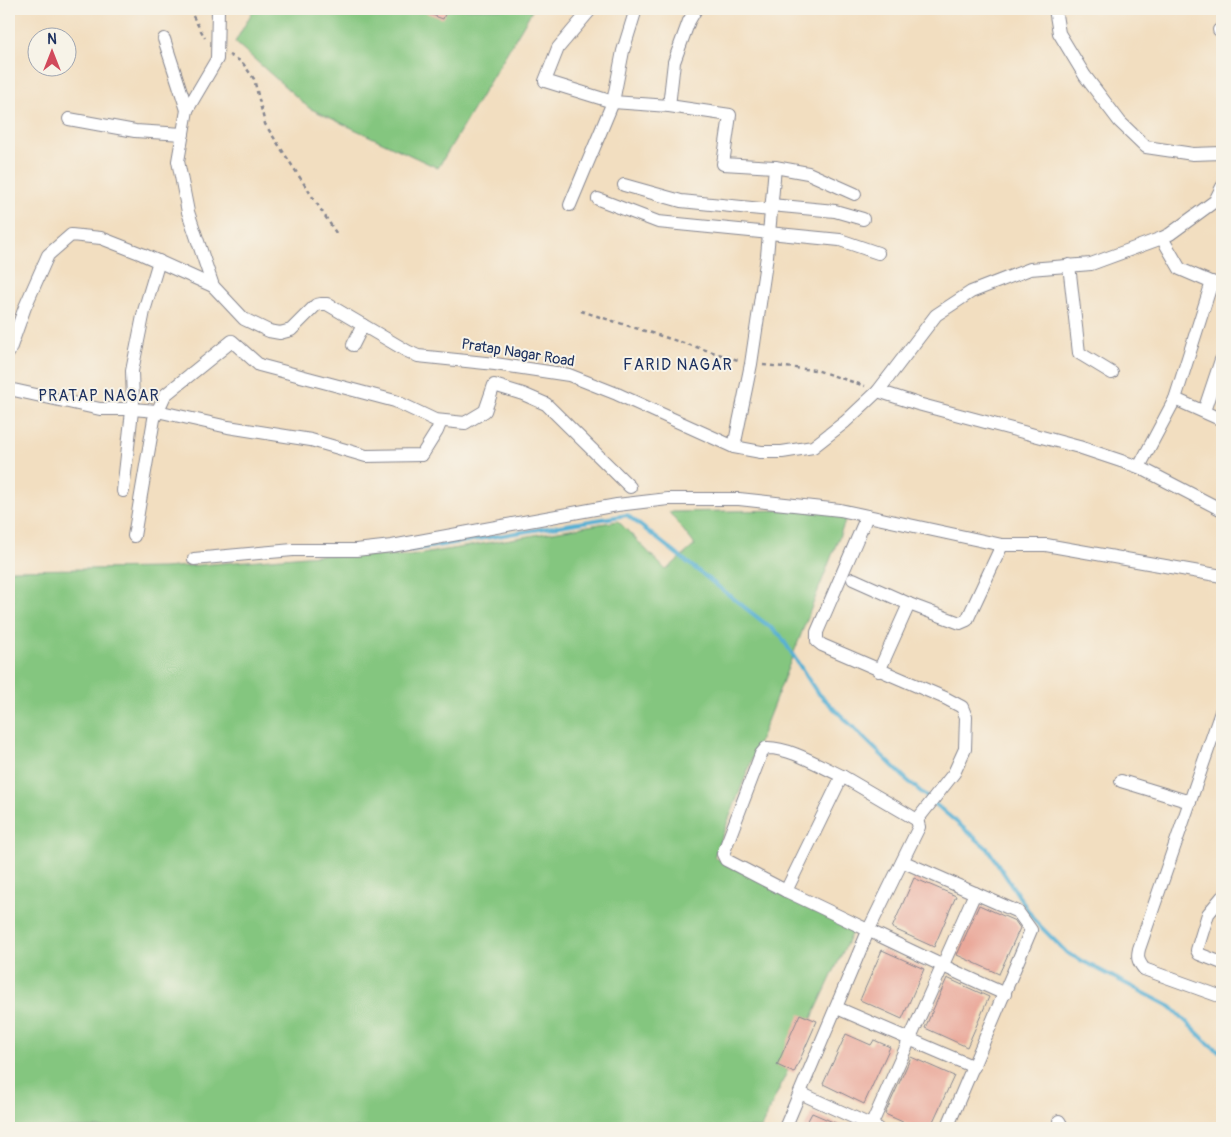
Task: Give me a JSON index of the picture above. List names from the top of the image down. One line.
{"streets":{"street":["Pratap Nagar Road"]},"districts":["FARID NAGAR","PRATAP NAGAR"],"north":"top"}
